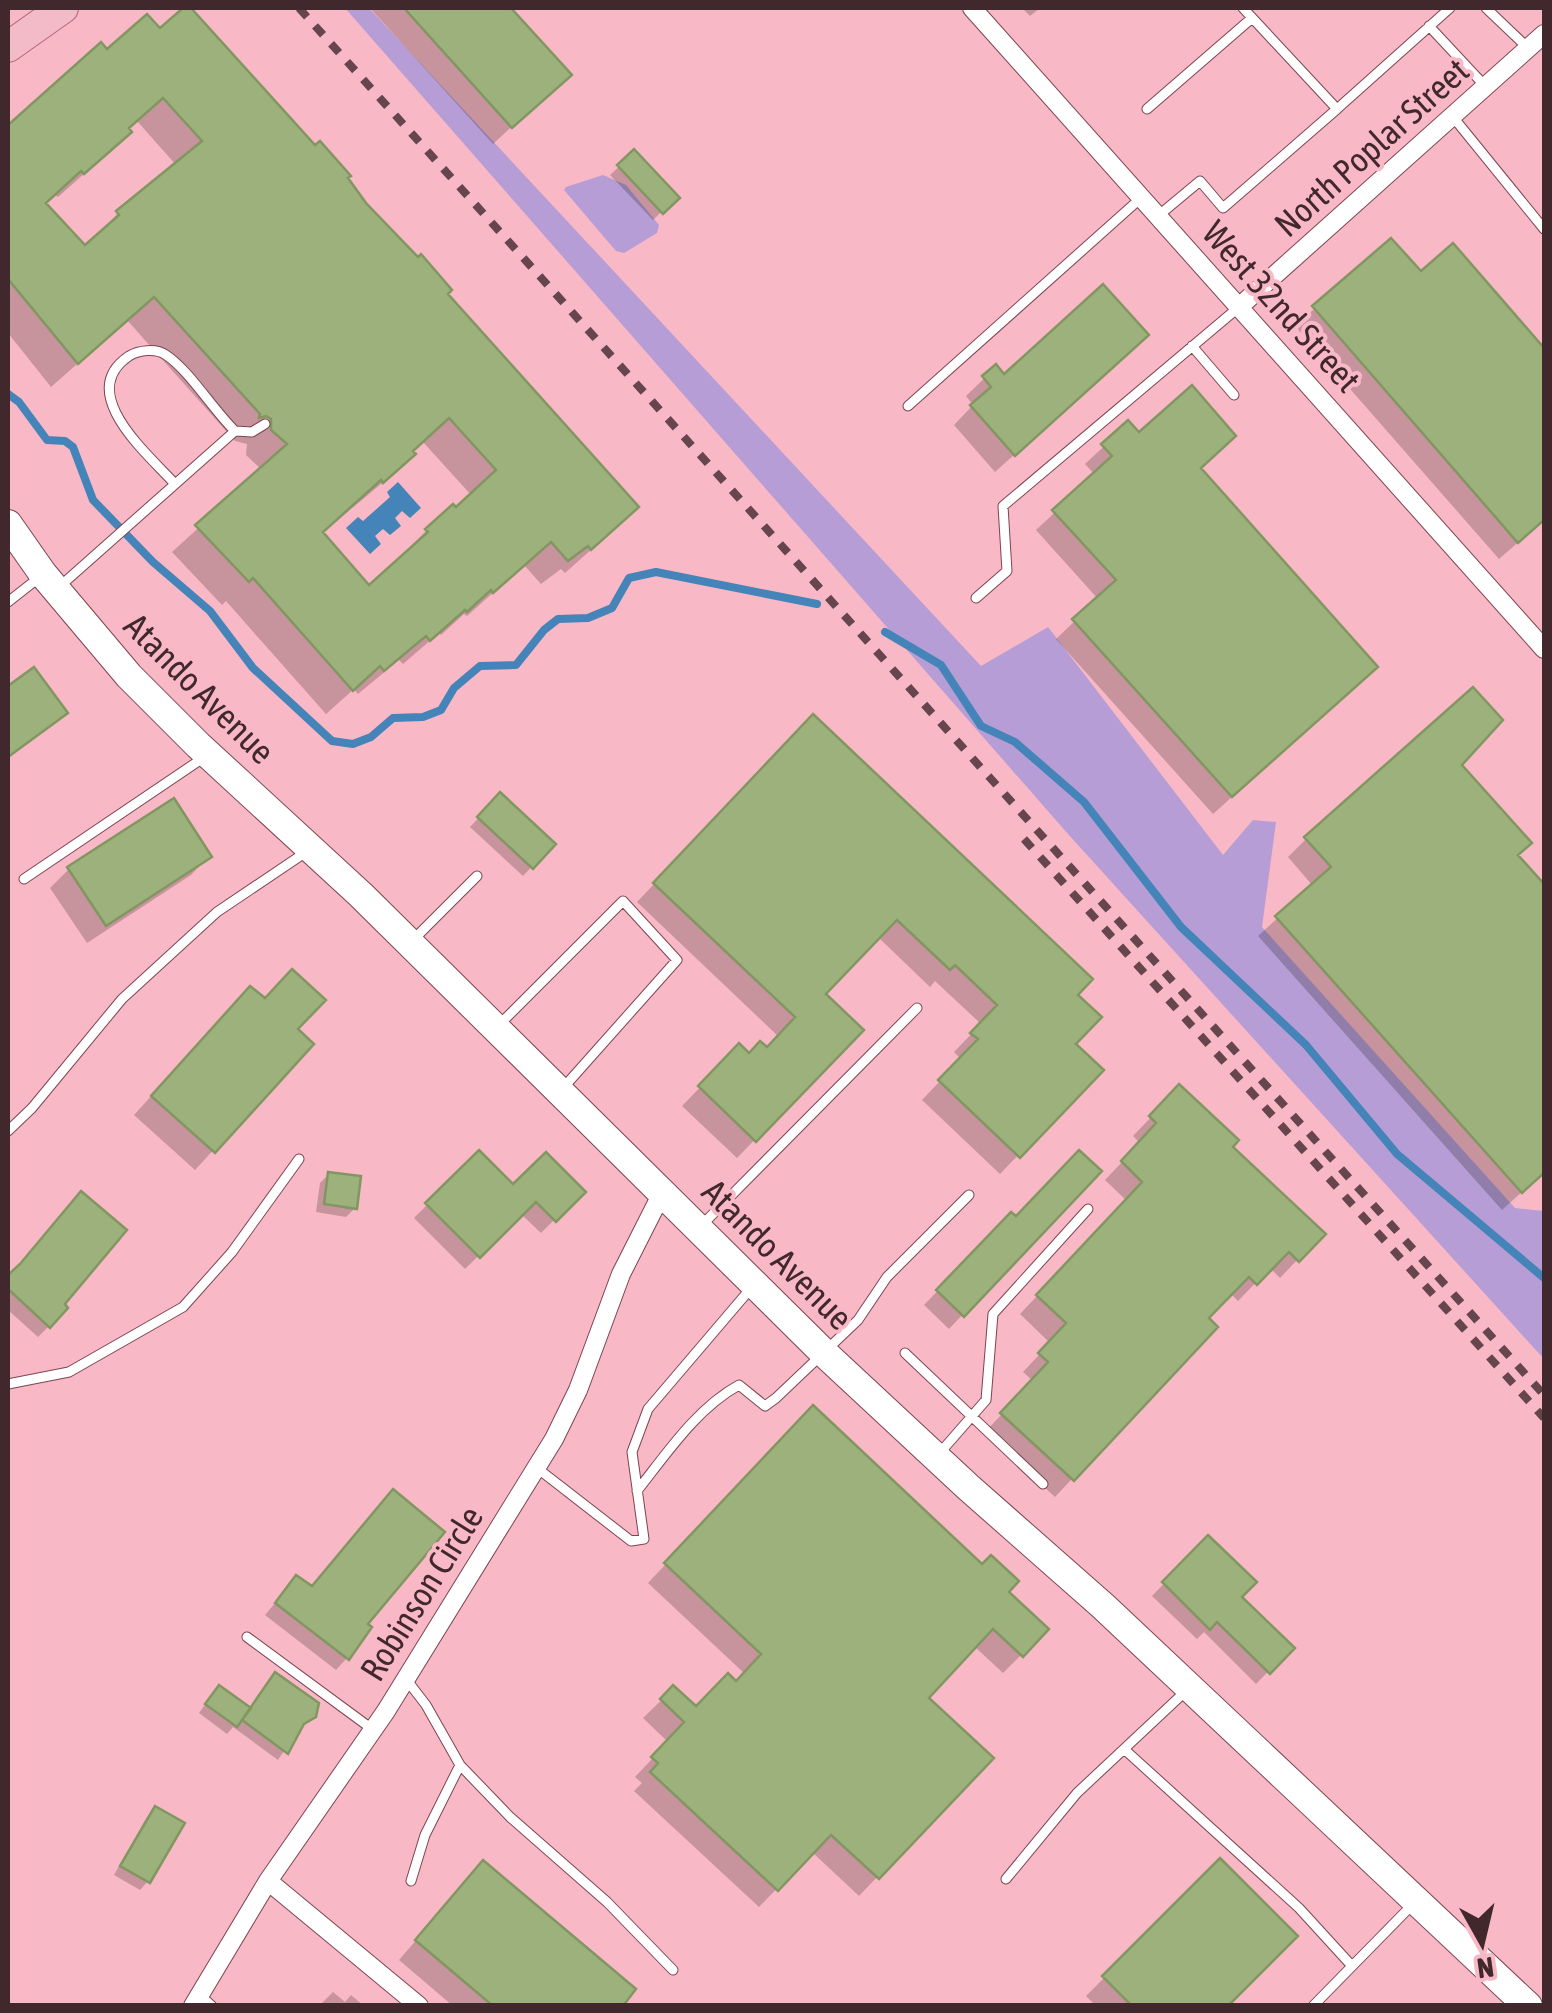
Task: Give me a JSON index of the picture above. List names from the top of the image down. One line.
{"streets":{"main road":["Atando Avenue"],"street":["North Poplar Street","West 32nd Street","Robinson Circle"]},"crossings":[["North Poplar Street","West 32nd Street"],["Atando Avenue","Robinson Circle"]],"north":"bottom"}
